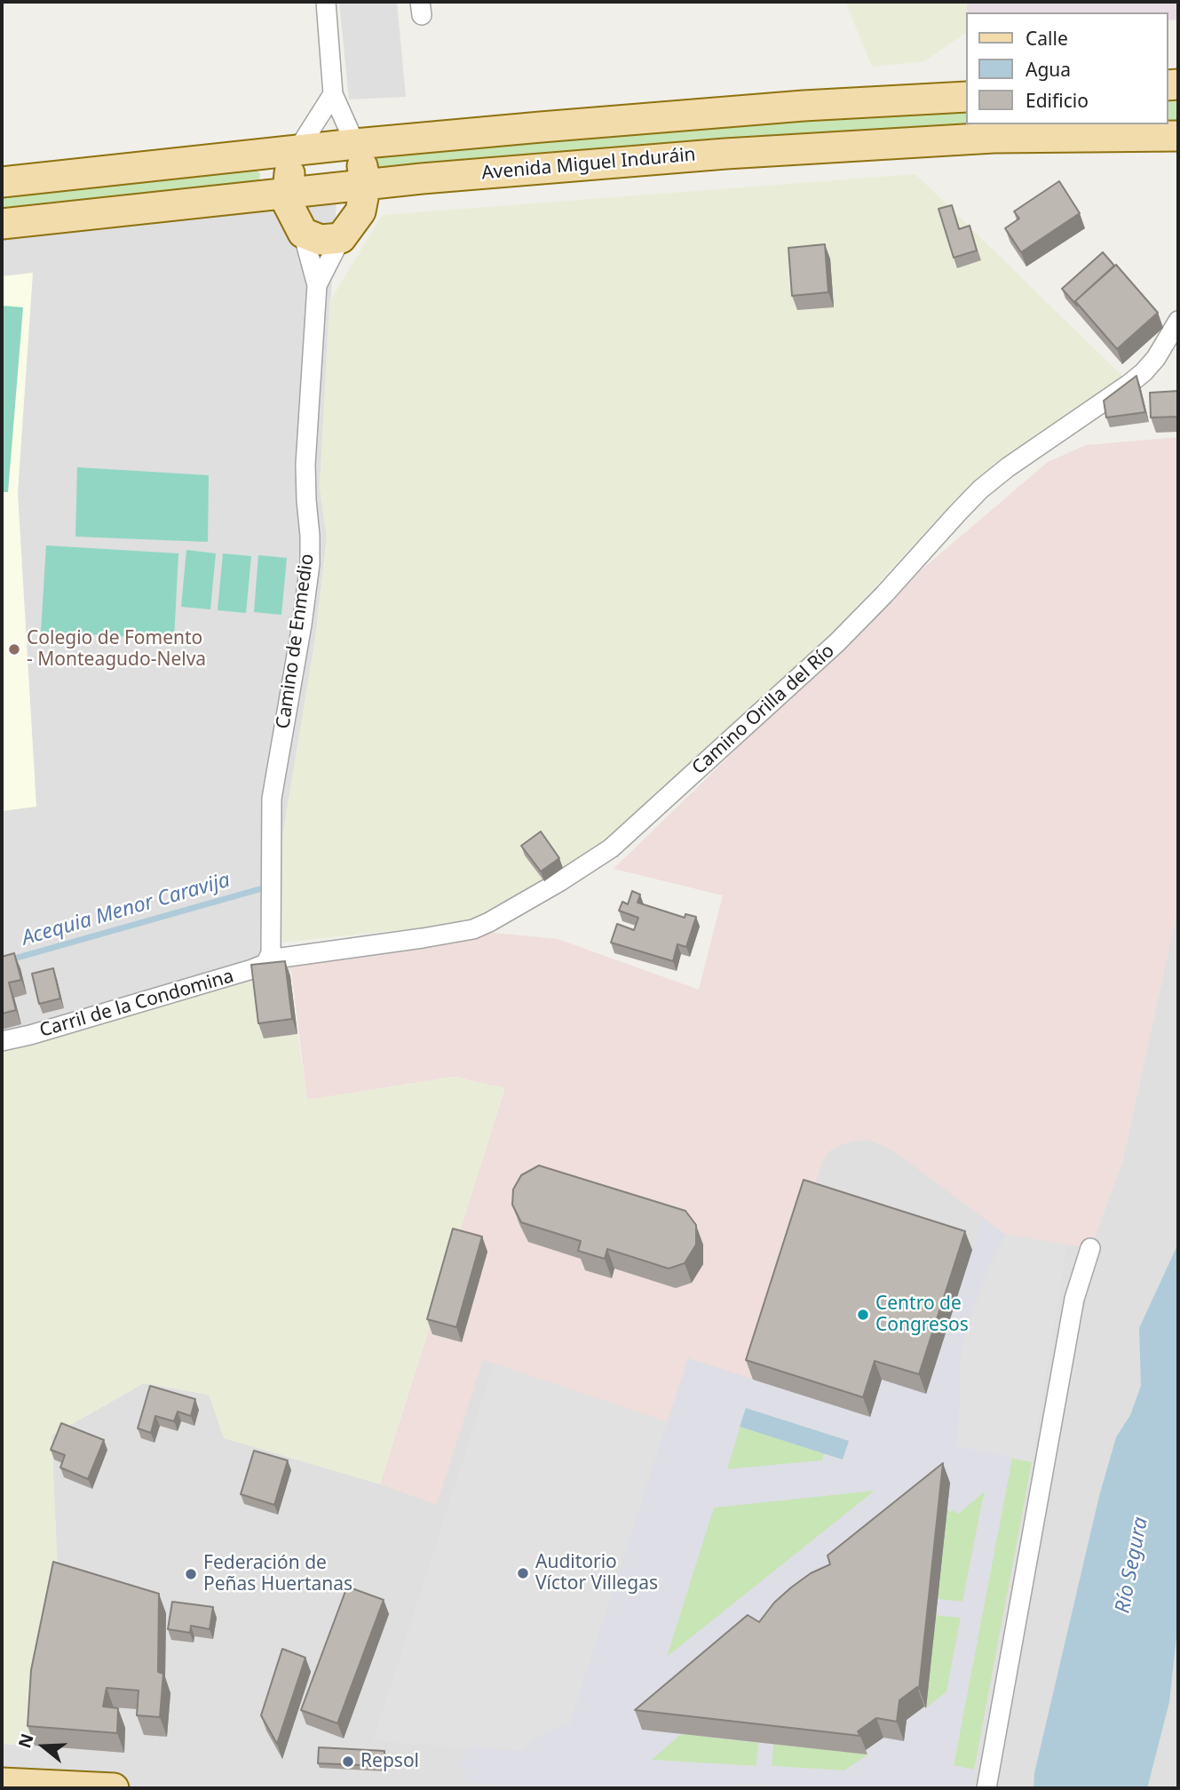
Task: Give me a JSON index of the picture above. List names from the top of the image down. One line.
{"streets":{"main road":["Avenida Miguel Induráin"],"street":["Camino de Enmedio","Camino Orilla del Río","Carril de la Condomina"]},"crossings":[["Camino de Enmedio","Camino Orilla del Río"],["Camino de Enmedio","Carril de la Condomina"],["Camino Orilla del Río","Carril de la Condomina"]],"water":["Acequia Menor Caravija","Río Segura"],"places":["Colegio de Fomento - Monteagudo-Nelva","Centro de Congresos","Auditorio Víctor Villegas","Federación de Peñas Huertanas","Repsol"],"legend":["Calle","Agua","Edificio"],"north":"left"}
